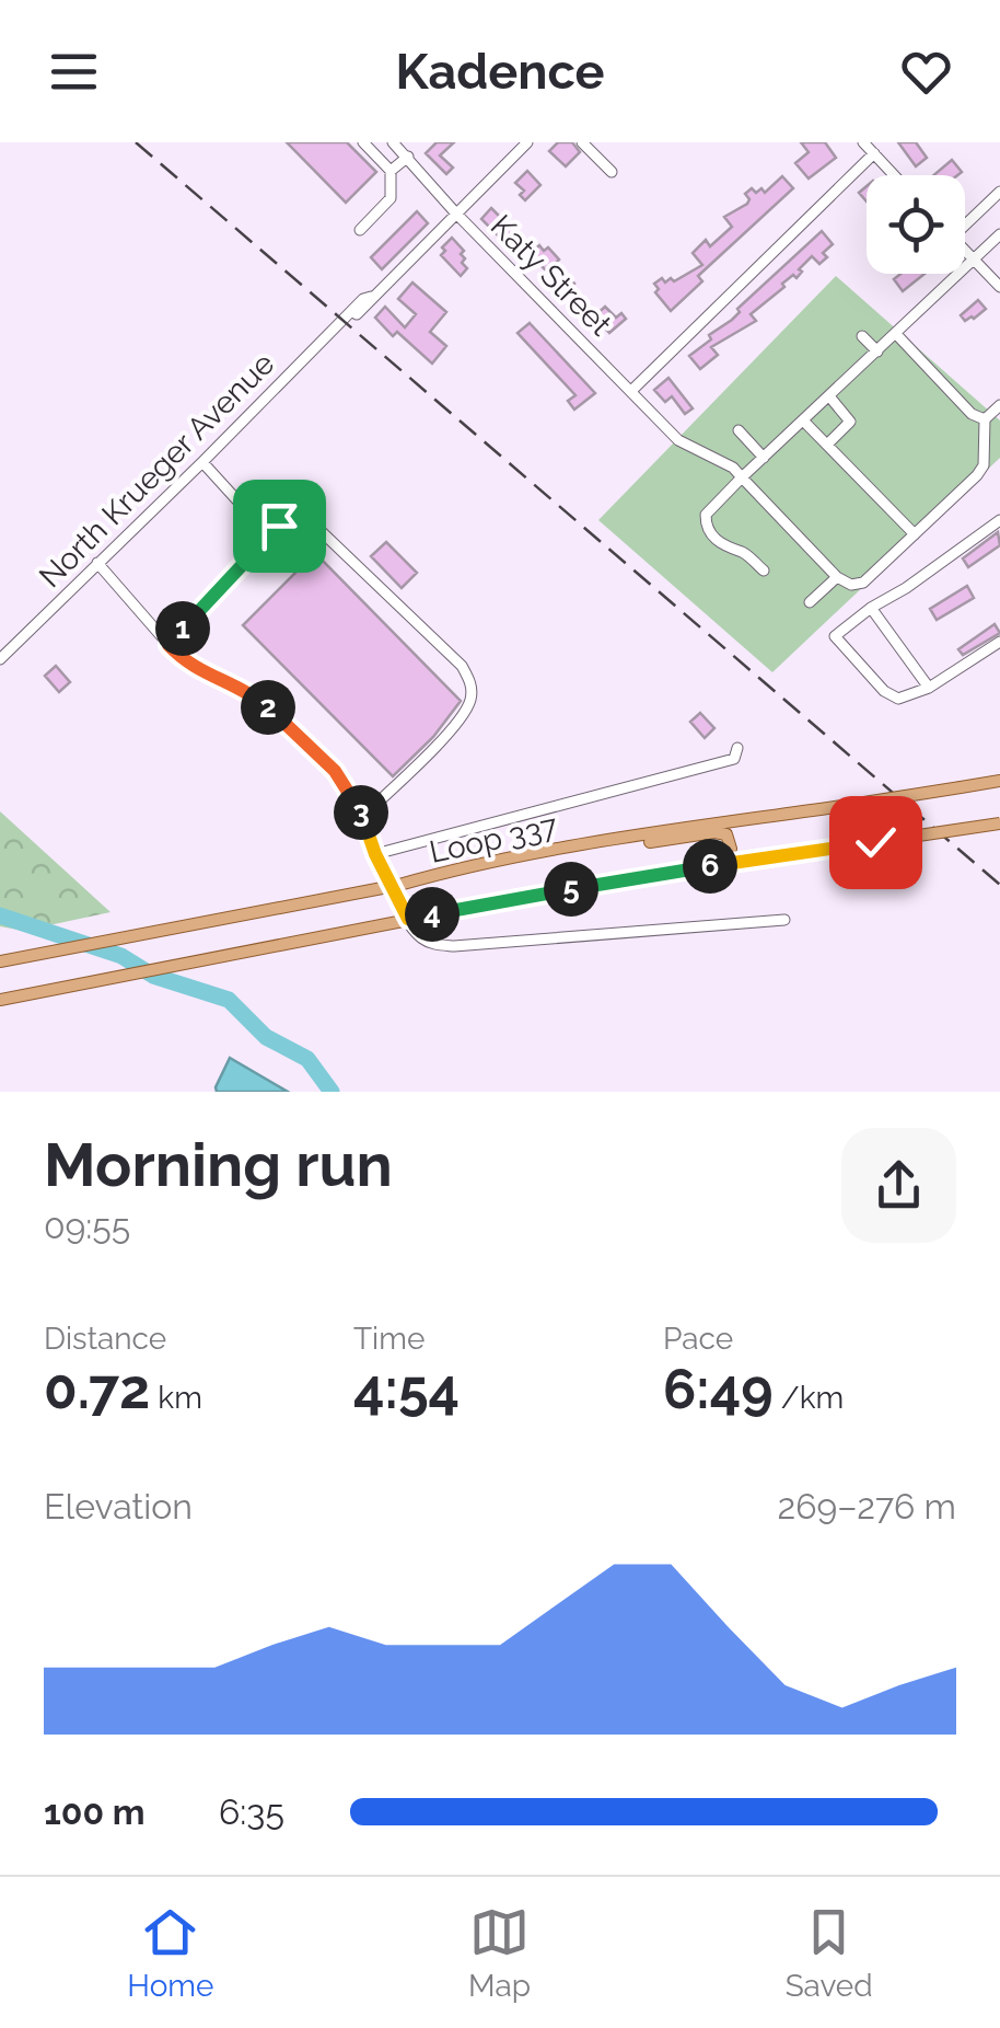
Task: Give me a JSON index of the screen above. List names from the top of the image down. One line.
{"streets":{"main road":["Loop 337"],"street":["Katy Street","North Krueger Avenue"]},"crossings":[["Katy Street","North Krueger Avenue"]],"page":{"header":"Kadence","pins":["1","2","3","6","5","4"],"heading":["Morning run","09:55"],"stats":[["Distance","0.72 km"],["Time","4:54"],["Pace","6:49 /km"]],"chart":["Elevation","269–276 m"],"list":[{"name":"100 m","note":"6:35"}],"tabs":["Home","Map","Saved"]}}
